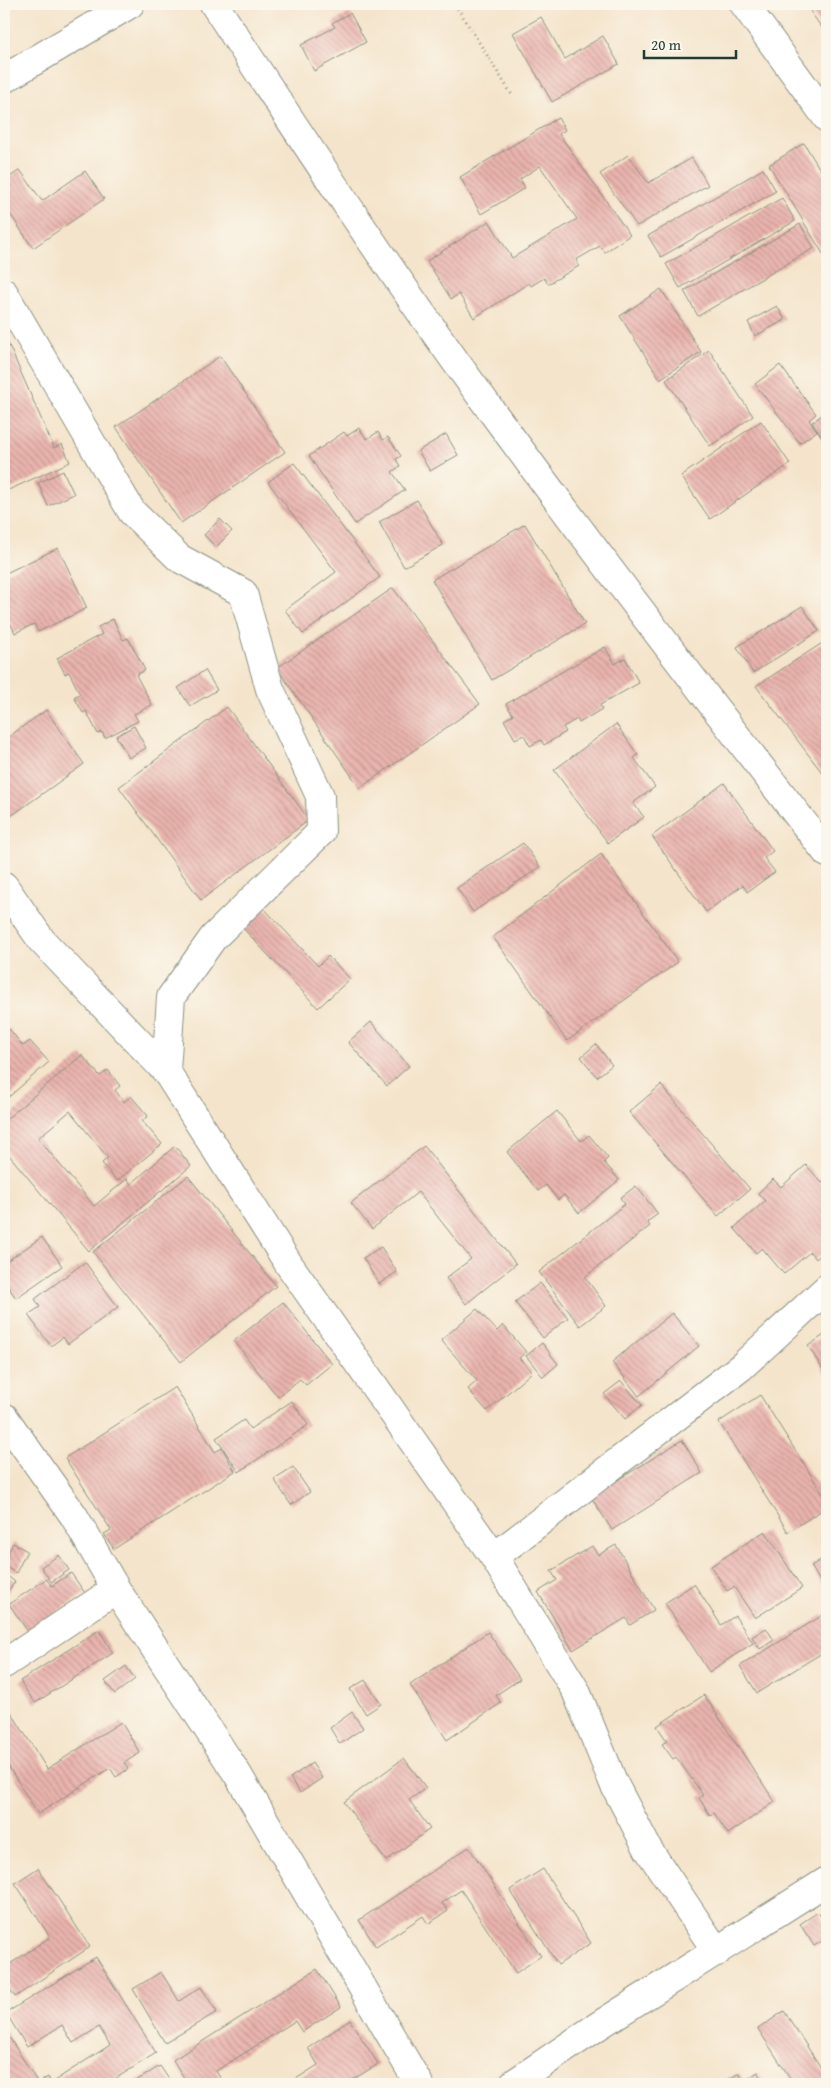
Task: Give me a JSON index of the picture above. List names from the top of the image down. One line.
{"scale_bar":"20 m"}
